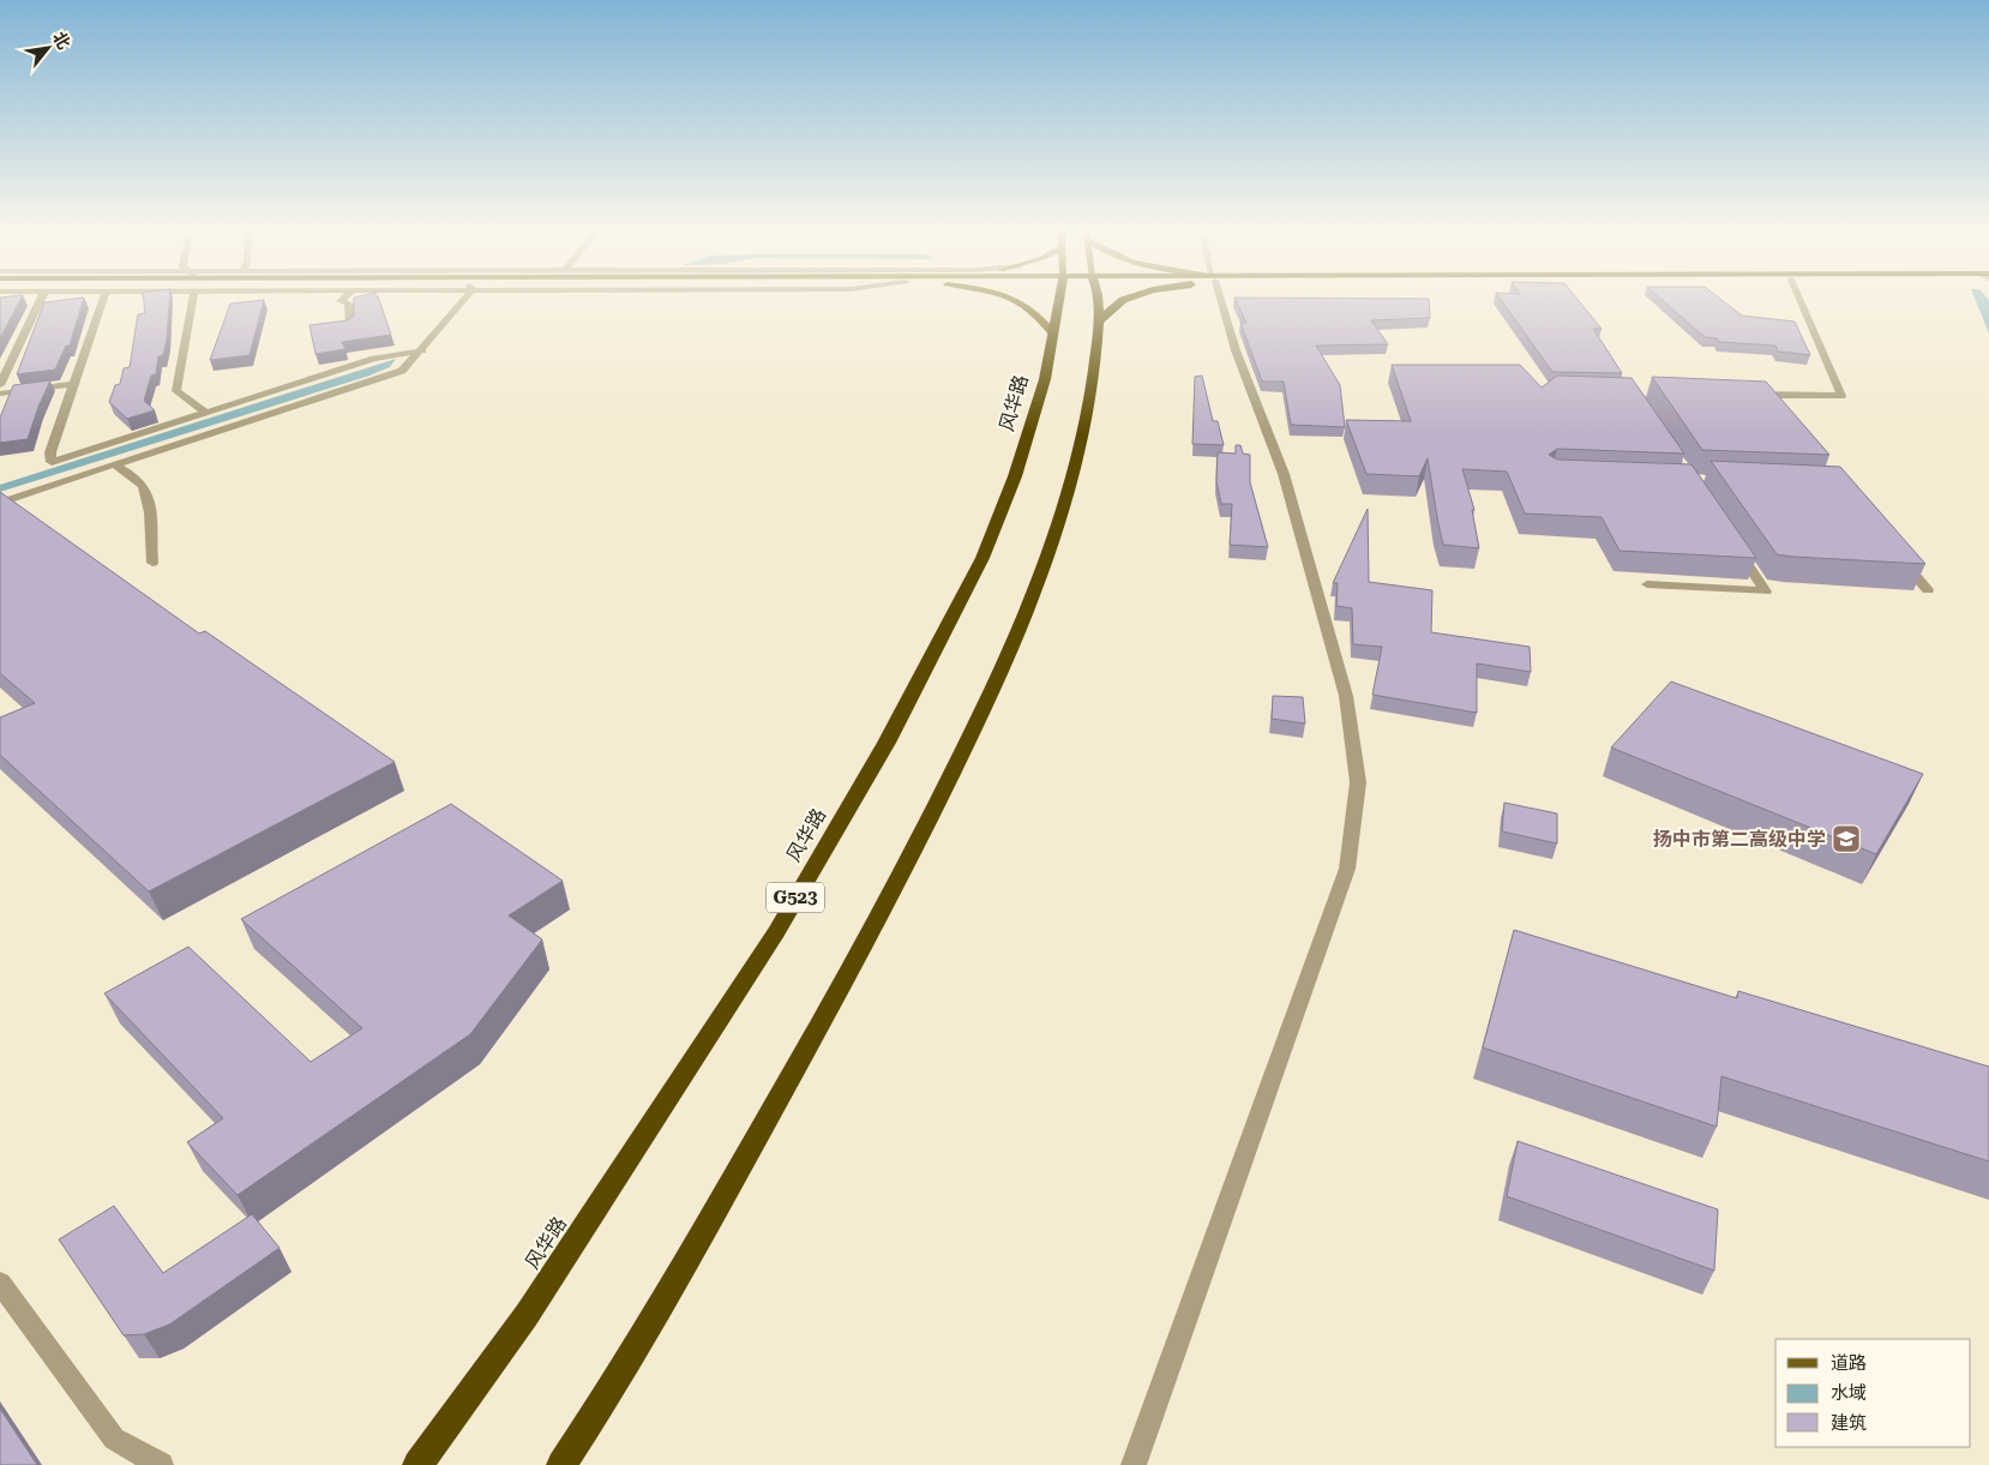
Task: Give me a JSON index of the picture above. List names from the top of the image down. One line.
{"streets":{"highway":["风华路","G523"]},"places":{"school or university":["扬中市第二高级中学"]},"legend":["道路","水域","建筑"],"north":"top right"}
